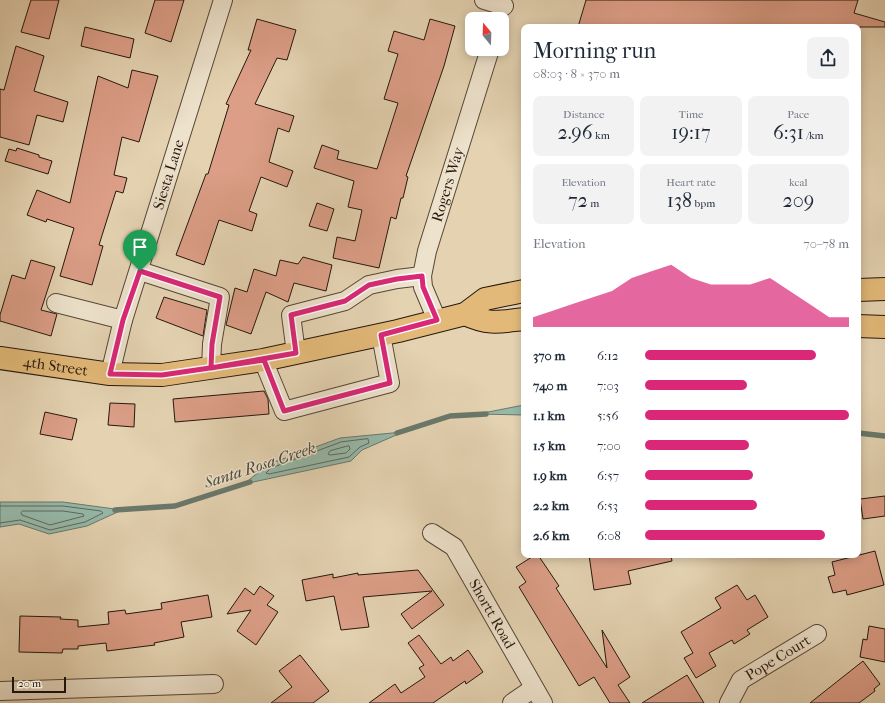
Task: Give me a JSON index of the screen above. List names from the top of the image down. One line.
{"streets":{"main road":["4th Street"],"street":["Siesta Lane","Rogers Way","Shortt Road","Pope Court"]},"crossings":[["Siesta Lane","4th Street"],["Rogers Way","4th Street"]],"water":["Santa Rosa Creek"],"scale_bar":"20 m","north":"top","page":{"heading":["Morning run","08:03 · 8 × 370 m"],"stats":[["Distance","2.96 km"],["Time","19:17"],["Pace","6:31 /km"],["Elevation","72 m"],["Heart rate","138 bpm"],["kcal","209"]],"chart":["Elevation","70–78 m"],"list":[{"name":"370 m","note":"6:12"},{"name":"740 m","note":"7:03"},{"name":"1.1 km","note":"5:56"},{"name":"1.5 km","note":"7:00"},{"name":"1.9 km","note":"6:57"},{"name":"2.2 km","note":"6:53"},{"name":"2.6 km","note":"6:08"}],"scale":"20 m"}}
